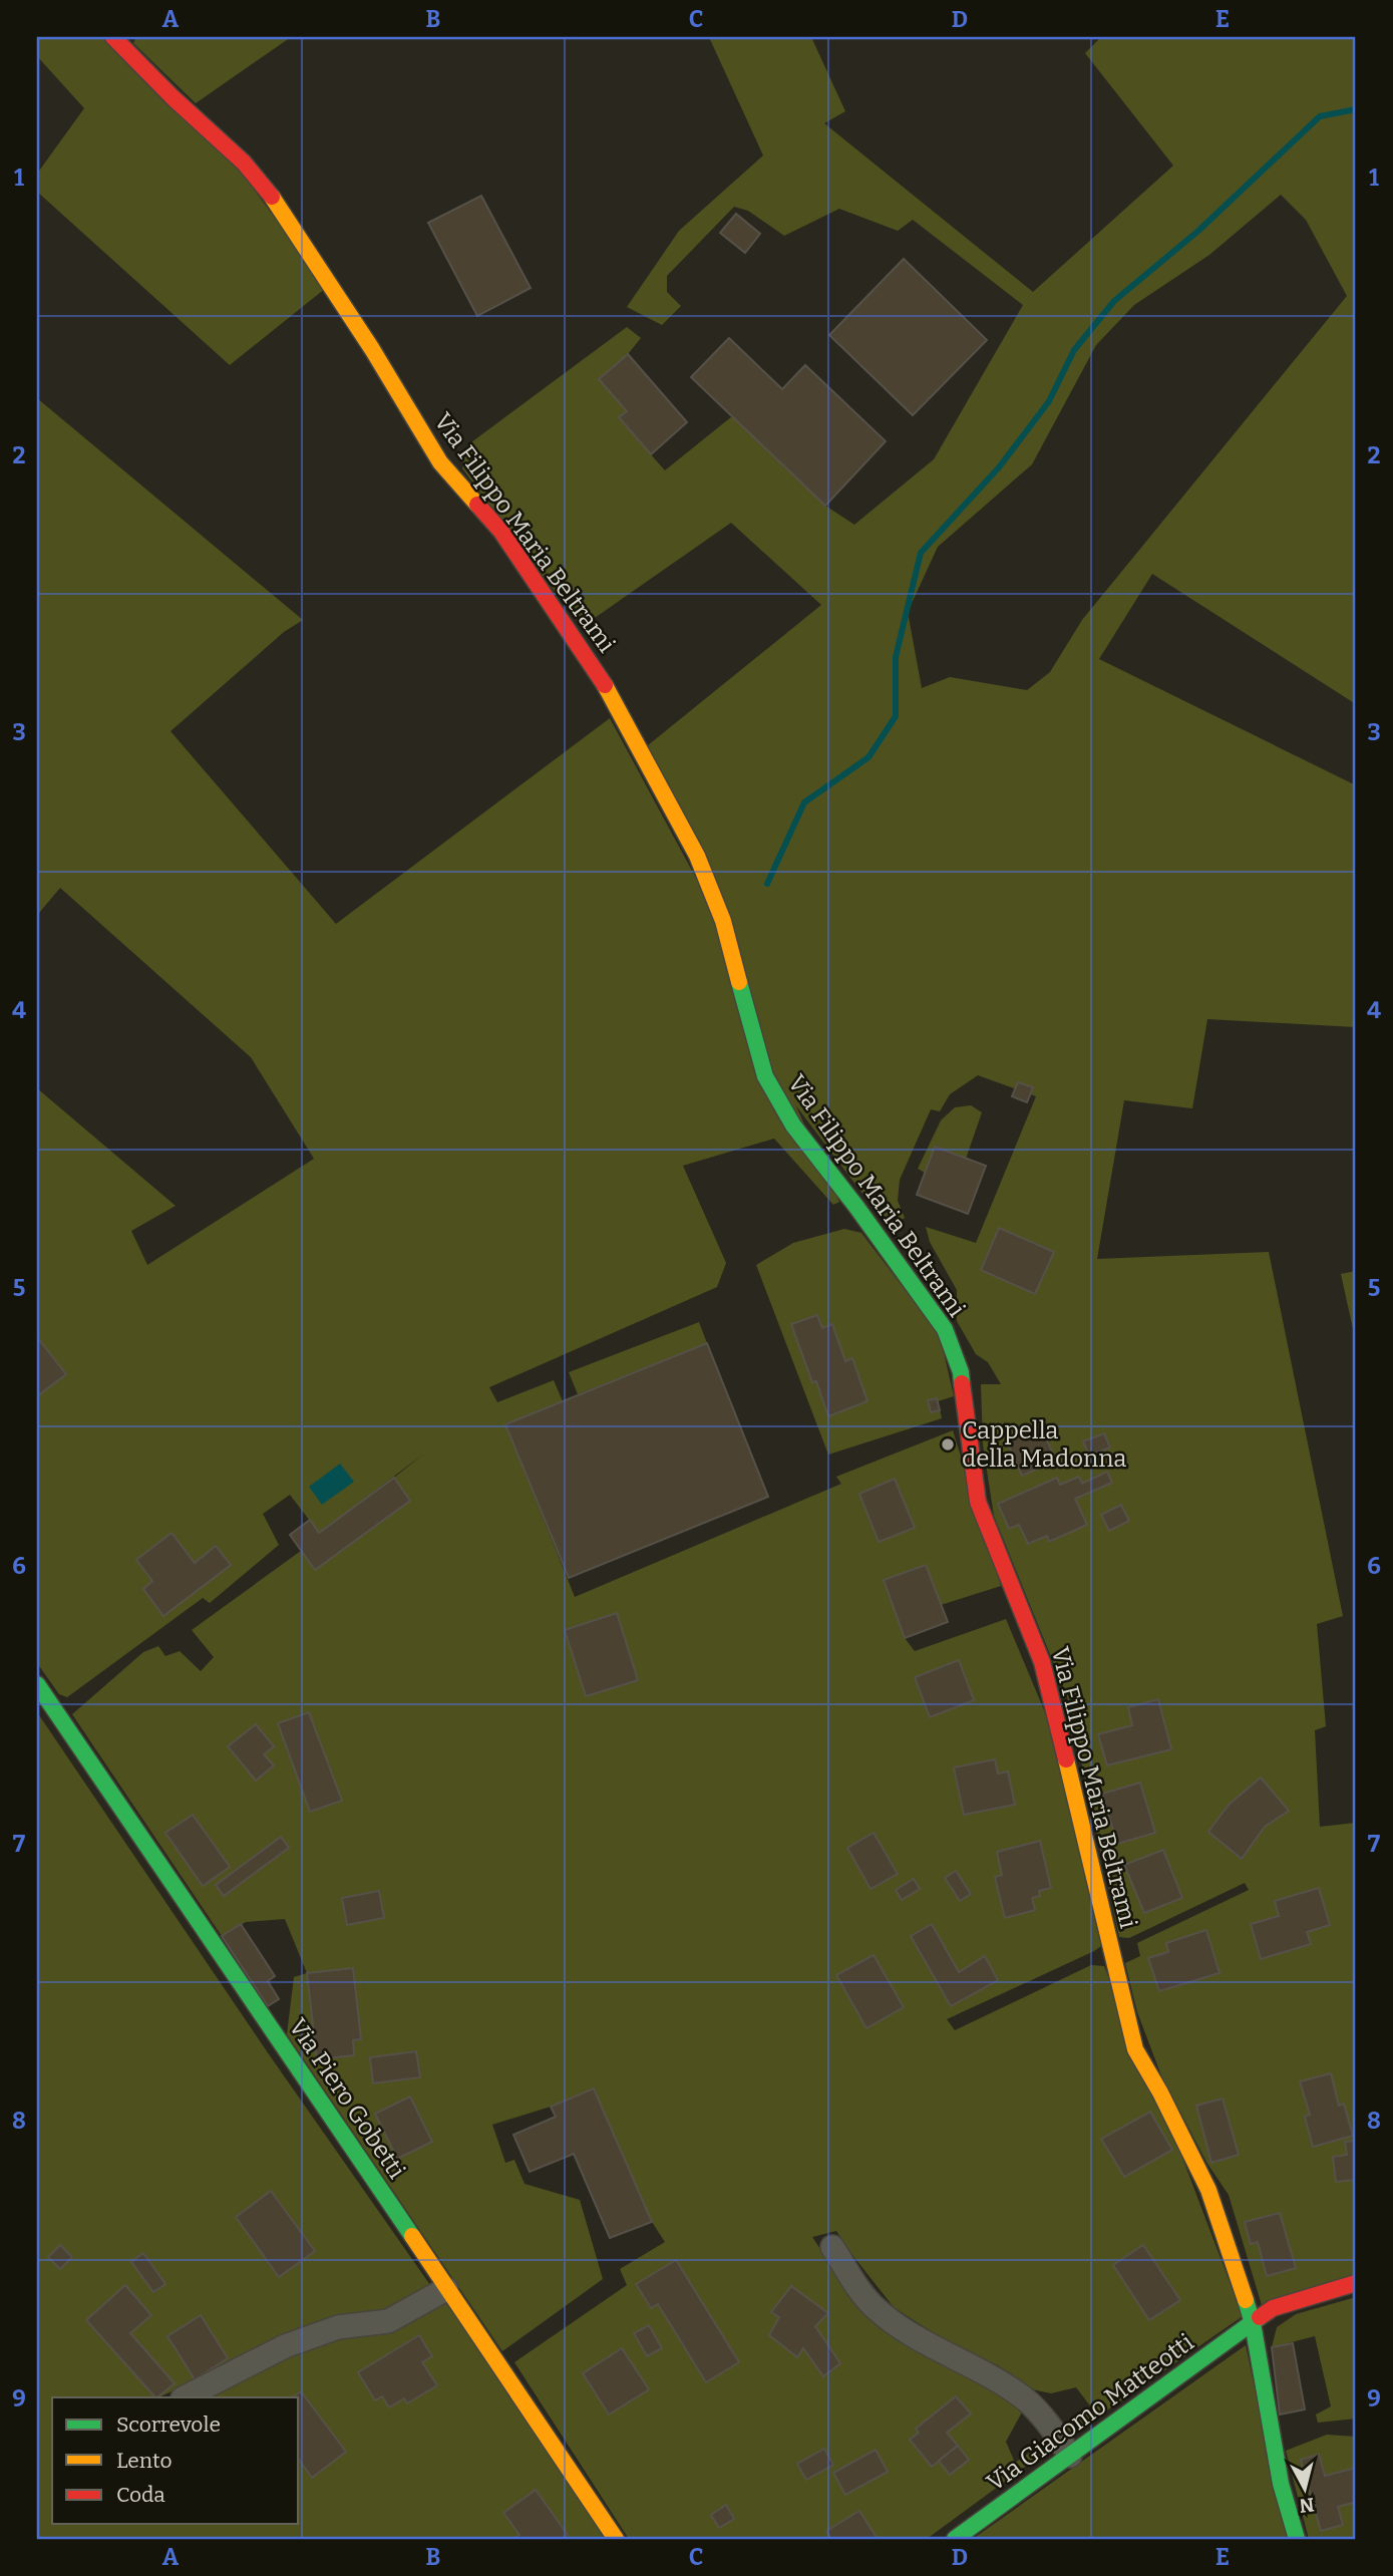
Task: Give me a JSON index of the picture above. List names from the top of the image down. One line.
{"streets":{"street":["Via Filippo Maria Beltrami","Via Piero Gobetti","Via Giacomo Matteotti"]},"crossings":[["Via Filippo Maria Beltrami","Via Giacomo Matteotti"]],"places":["Cappella della Madonna"],"legend":["Scorrevole","Lento","Coda"],"north":"bottom","grid":{"columns":["A","B","C","D","E"],"rows":["1","2","3","4","5","6","7","8","9"]}}
